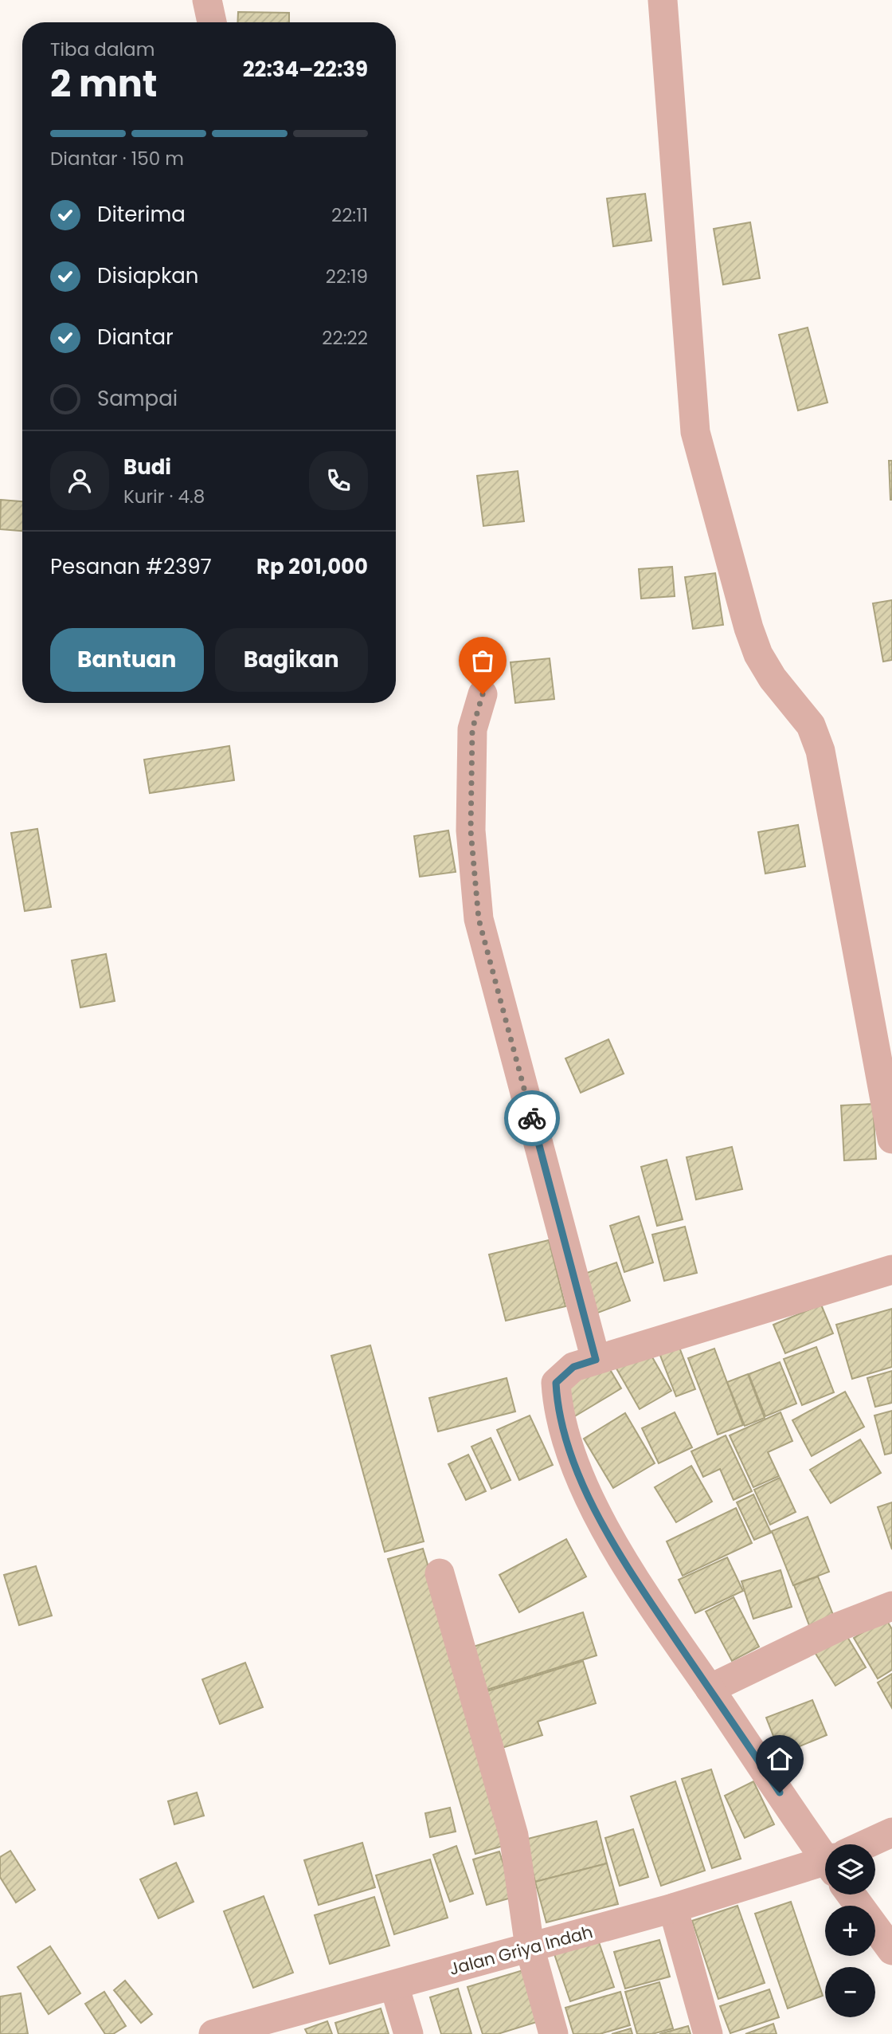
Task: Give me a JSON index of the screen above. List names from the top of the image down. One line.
{"streets":{"street":["Jalan Griya Indah"]},"page":{"heading":["2 mnt","Tiba dalam","22:34–22:39"],"panel":["Budi","Kurir · 4.8","Pesanan #2397","Rp 201,000"],"bar":"Diantar · 150 m","list":[["Diterima","22:11"],["Disiapkan","22:19"],["Diantar","22:22"],"Sampai"],"buttons":["Bantuan","Bagikan"],"map_buttons":["+","−"]}}
